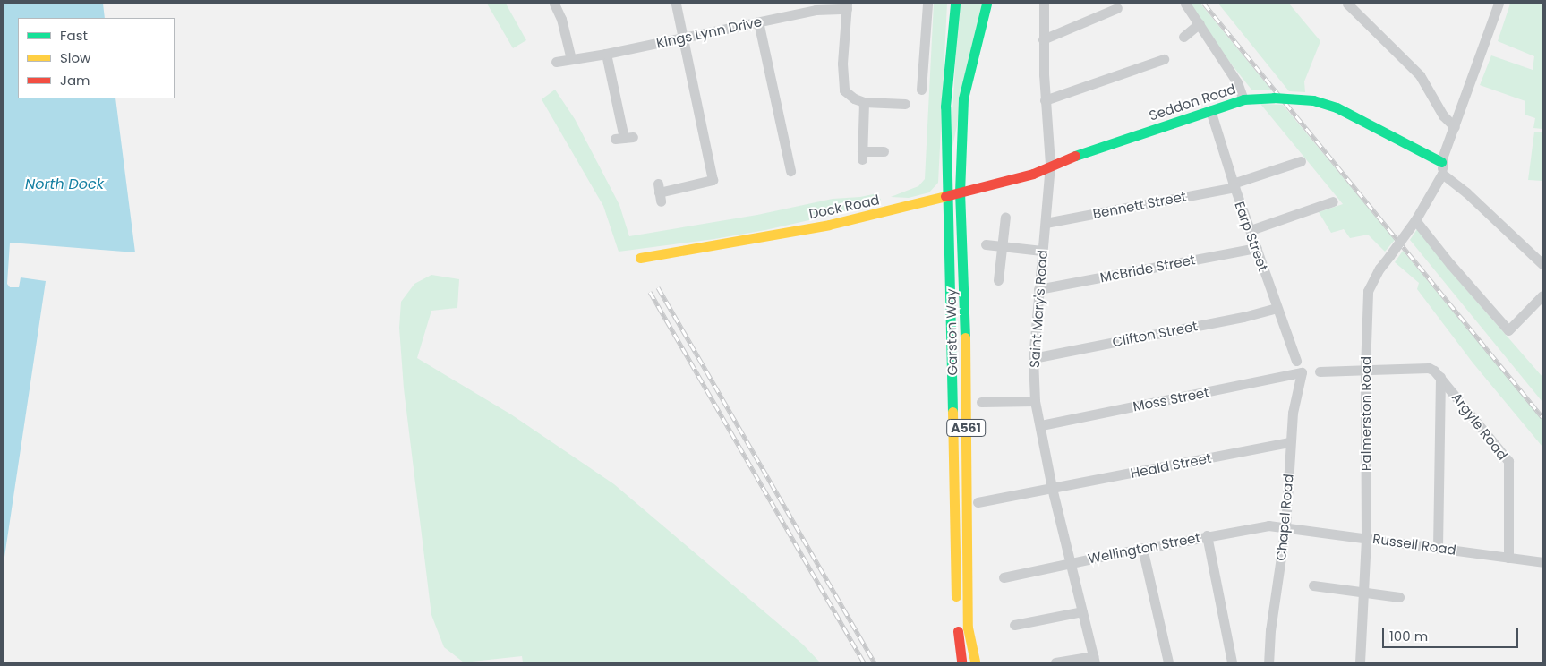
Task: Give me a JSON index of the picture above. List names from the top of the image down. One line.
{"streets":{"main road":["Seddon Road","Dock Road","Garston Way","A561"],"street":["Kings Lynn Drive","Bennett Street","Earp Street","McBride Street","Saint Mary's Road","Clifton Street","Moss Street","Palmerston Road","Argyle Road","Heald Street","Chapel Road","Russell Road","Wellington Street"]},"crossings":[["Seddon Road","Dock Road"],["Seddon Road","Earp Street"],["Seddon Road","Saint Mary's Road"],["Bennett Street","Earp Street"],["Bennett Street","Saint Mary's Road"],["Dock Road","Saint Mary's Road"],["Dock Road","Garston Way"],["Earp Street","McBride Street"],["Earp Street","Clifton Street"],["McBride Street","Saint Mary's Road"],["Saint Mary's Road","Clifton Street"],["Saint Mary's Road","Moss Street"],["Saint Mary's Road","Heald Street"],["Saint Mary's Road","Wellington Street"],["Moss Street","Chapel Road"],["Palmerston Road","Argyle Road"],["Palmerston Road","Russell Road"],["Argyle Road","Russell Road"],["Heald Street","Chapel Road"],["Chapel Road","Russell Road"],["Chapel Road","Wellington Street"],["Russell Road","Wellington Street"]],"water":["North Dock"],"legend":["Fast","Slow","Jam"],"scale_bar":"100 m"}
